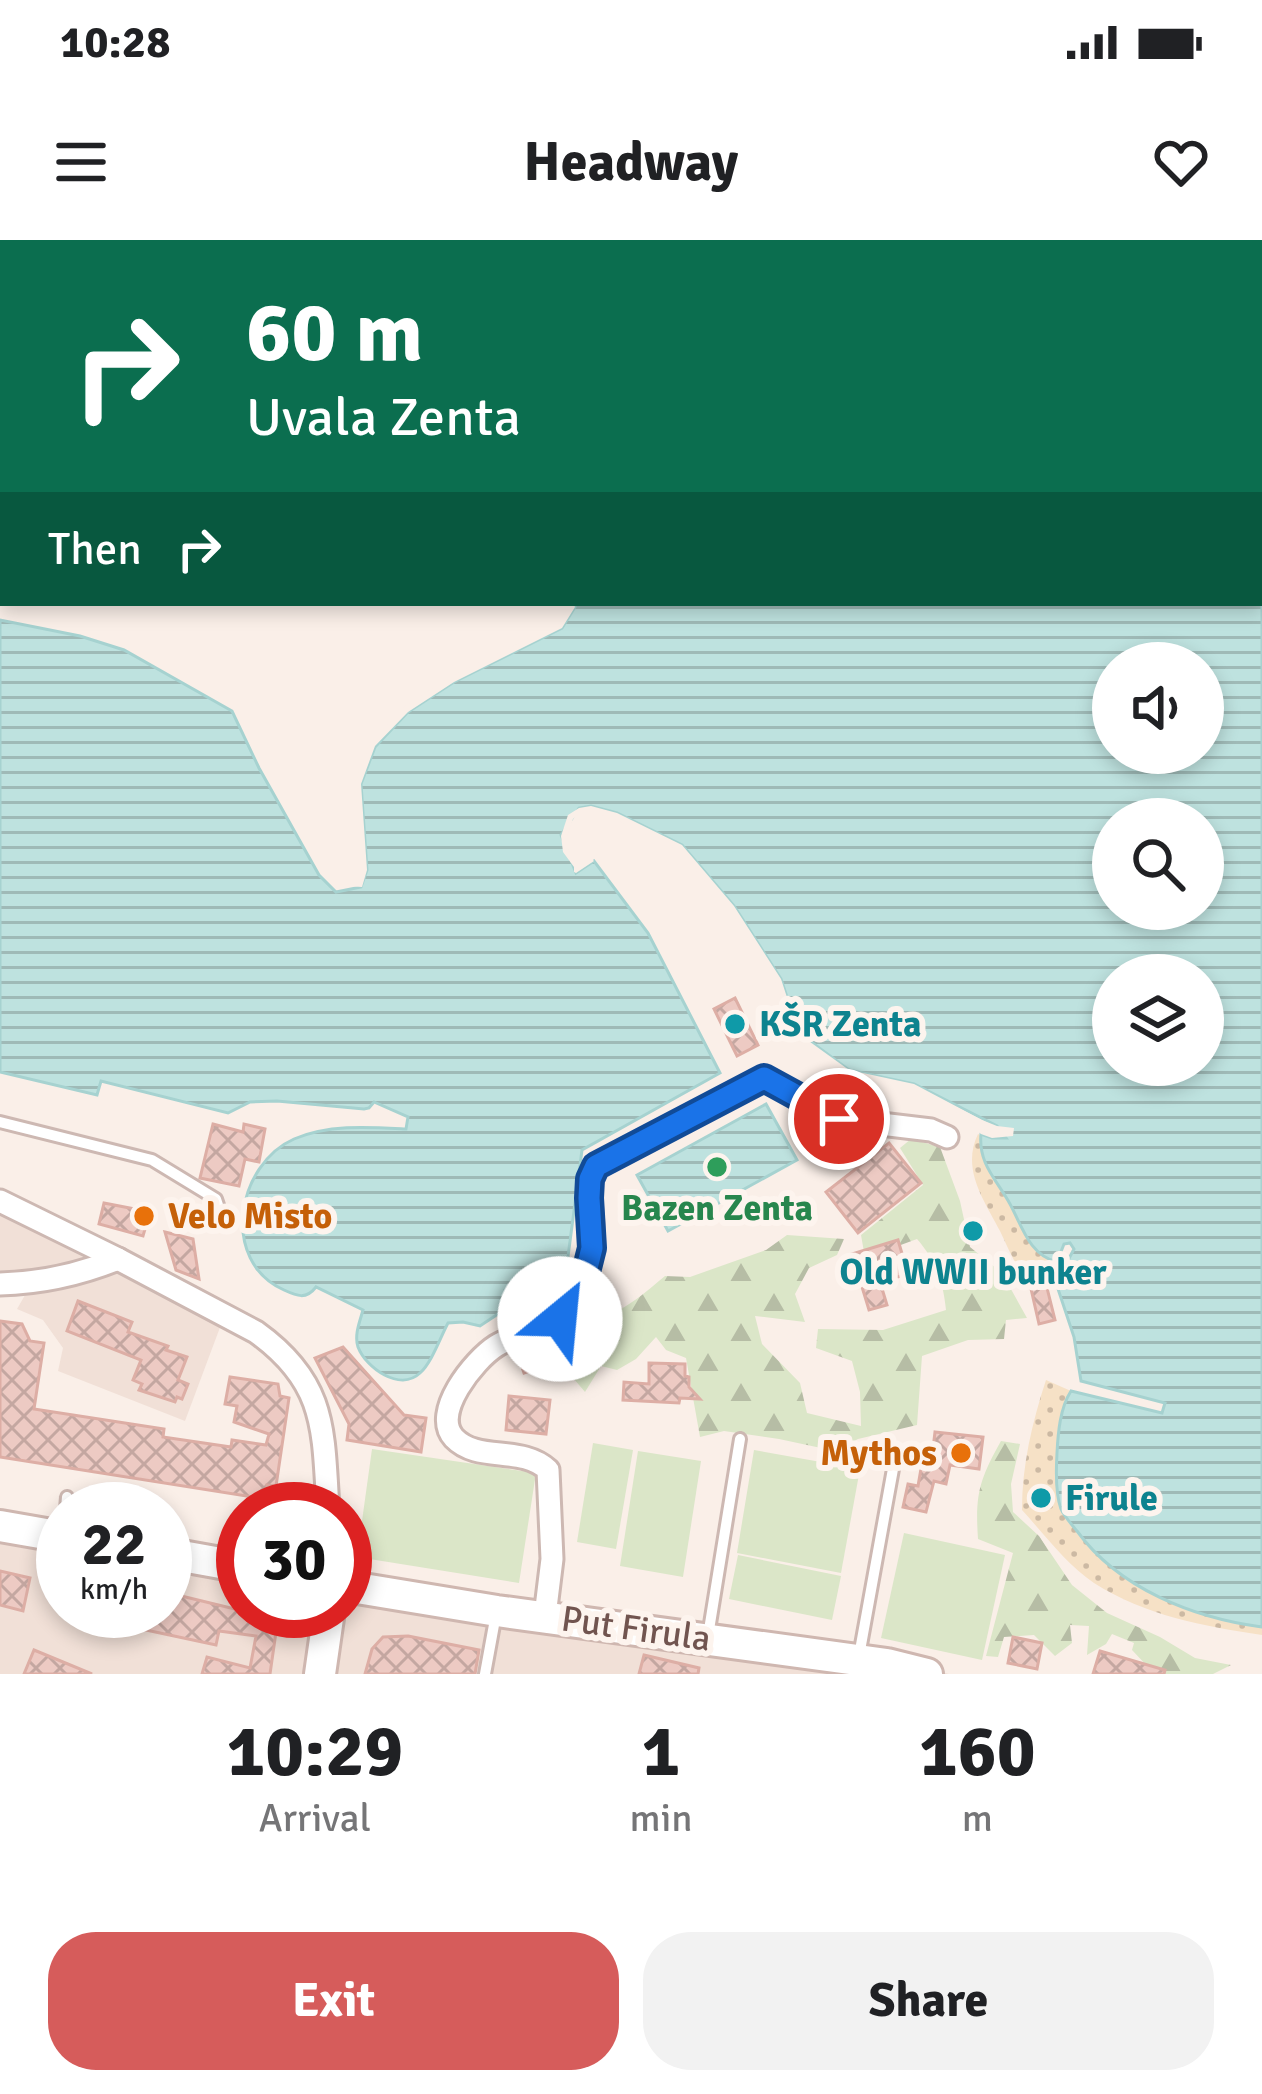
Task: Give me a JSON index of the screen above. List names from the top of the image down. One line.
{"streets":{"street":["Put Firula"]},"places":["KŠR Zenta","Bazen Zenta","Velo Misto","Old WWII bunker","Mythos","Firule"],"page":{"status":"10:28","header":"Headway","turn":["60 m","Uvala Zenta"],"then":"Then","speed":"22 km/h","limit":"30","eta":["10:29","Arrival","1","min","160","m"],"buttons":["Exit","Share"]}}
